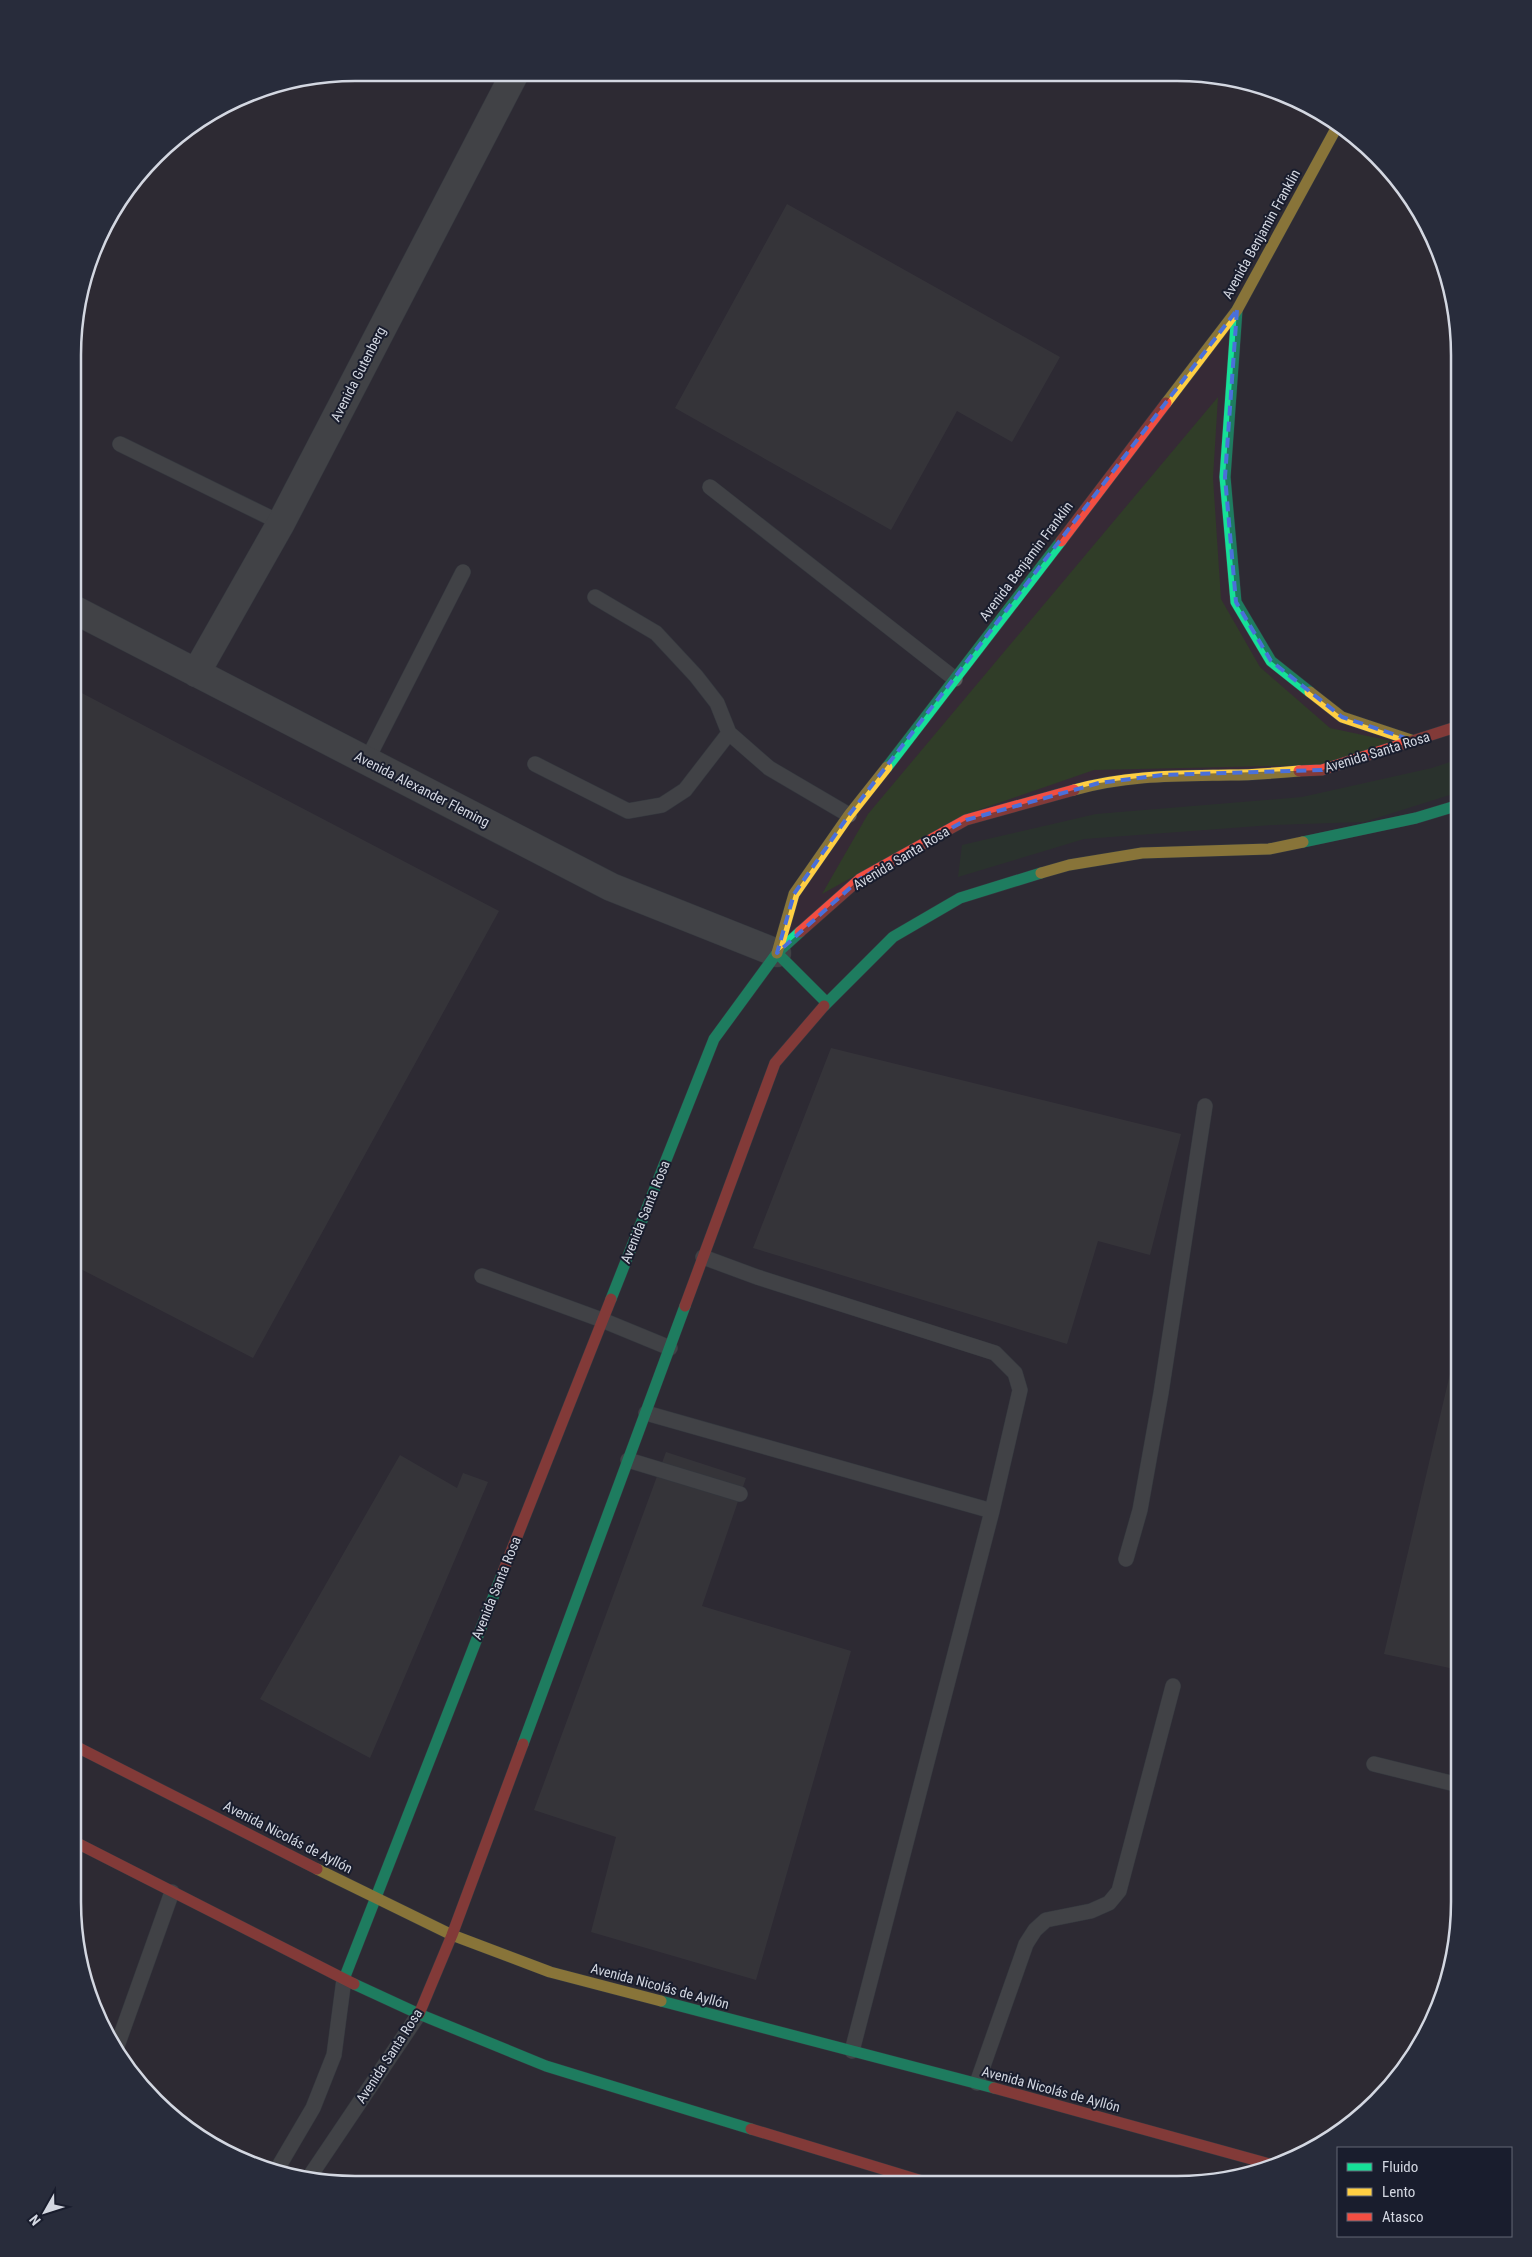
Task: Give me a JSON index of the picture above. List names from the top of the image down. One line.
{"streets":{"main road":["Avenida Benjamin Franklin","Avenida Santa Rosa","Avenida Nicolás de Ayllón"],"street":["Avenida Gutenberg","Avenida Alexander Fleming"]},"crossings":[["Avenida Benjamin Franklin","Avenida Santa Rosa"],["Avenida Benjamin Franklin","Avenida Alexander Fleming"],["Avenida Gutenberg","Avenida Alexander Fleming"],["Avenida Santa Rosa","Avenida Alexander Fleming"],["Avenida Santa Rosa","Avenida Nicolás de Ayllón"]],"legend":["Fluido","Lento","Atasco"],"north":"bottom left"}
